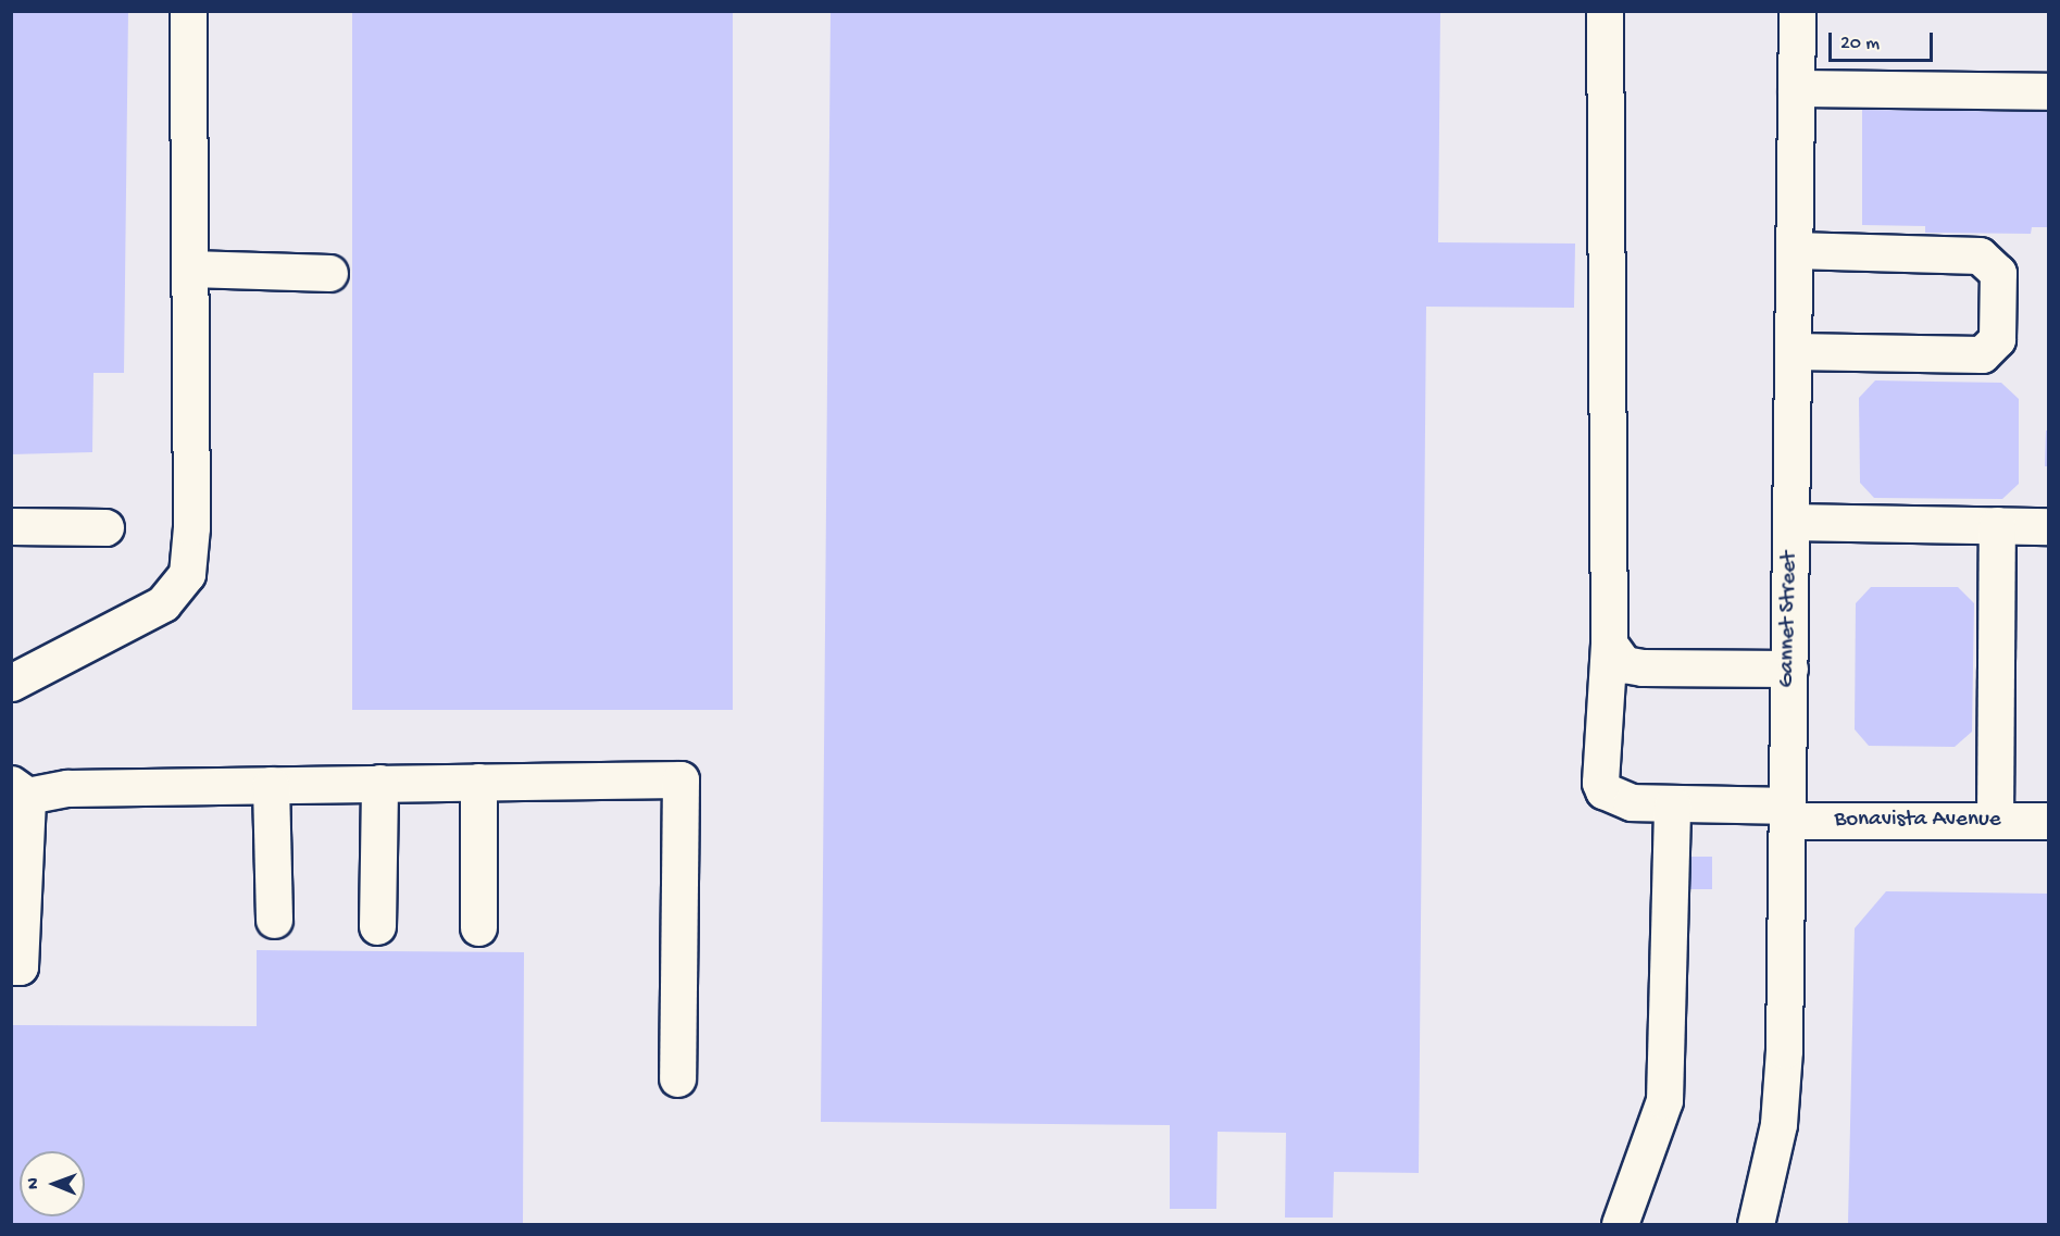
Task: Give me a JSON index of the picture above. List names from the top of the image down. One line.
{"streets":{"street":["Gannet Street","Bonavista Avenue"]},"crossings":[["Gannet Street","Bonavista Avenue"]],"scale_bar":"20 m","north":"left"}
